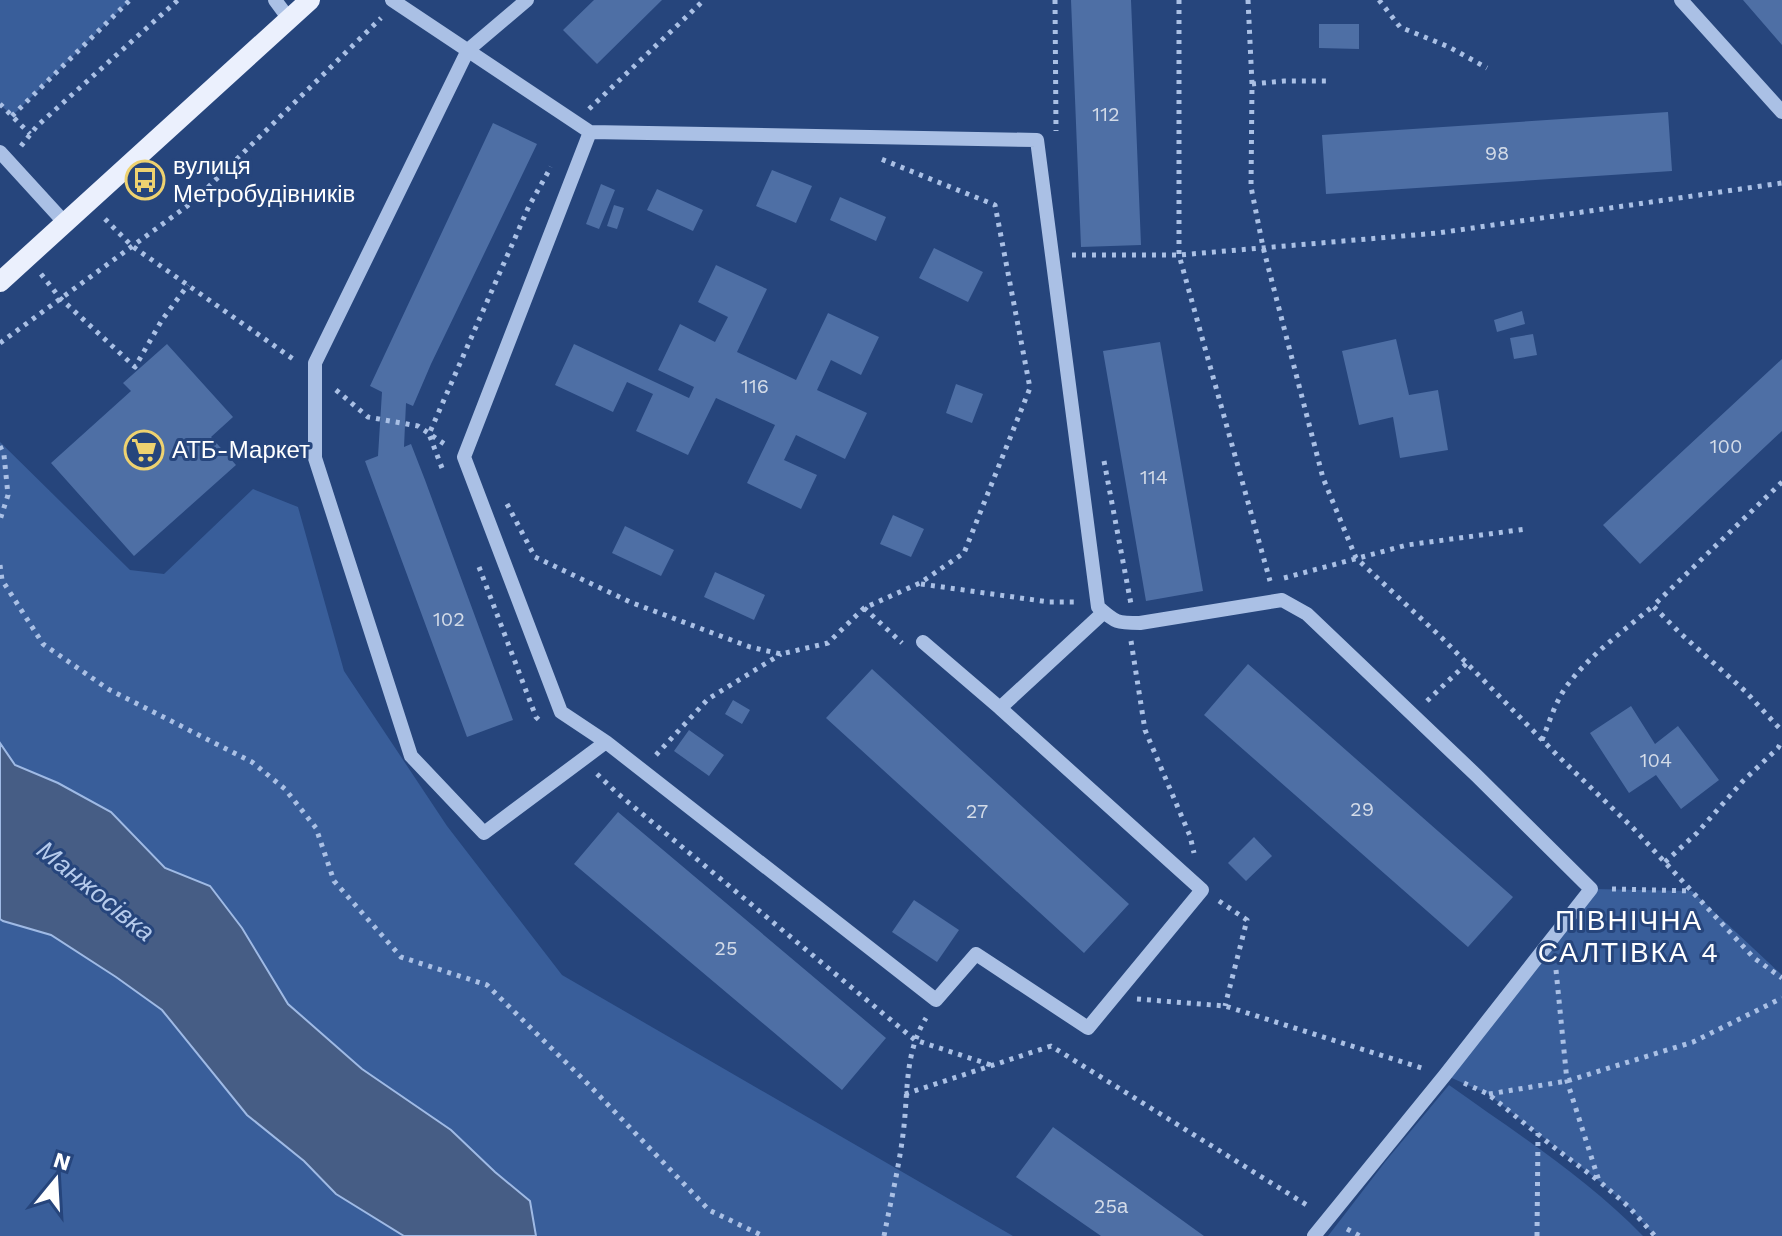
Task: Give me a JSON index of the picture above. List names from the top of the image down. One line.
{"districts":["ПІВНІЧНА САЛТІВКА 4"],"water":["Манжосівка"],"places":{"bus stop":["вулиця Метробудівників"],"supermarket":["АТБ-Маркет"]},"house_numbers":["112","98","116","100","114","102","104","29","27","25","25а"],"north":"top"}
